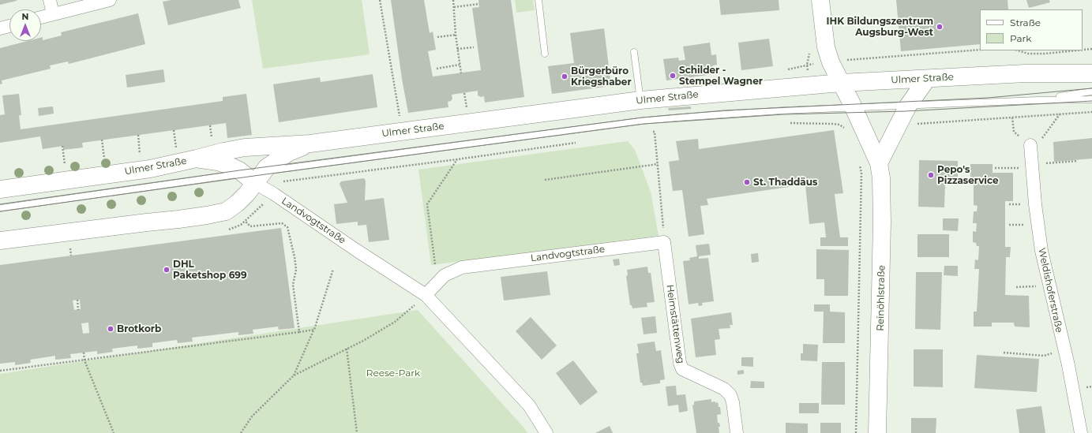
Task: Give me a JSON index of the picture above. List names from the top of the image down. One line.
{"streets":{"street":["Ulmer Straße","Landvogtstraße","Weldishoferstraße","Reinöhlstraße","Heimstättenweg"]},"crossings":[["Ulmer Straße","Landvogtstraße"],["Ulmer Straße","Reinöhlstraße"],["Landvogtstraße","Heimstättenweg"]],"parks":["Reese-Park"],"places":["IHK Bildungszentrum Augsburg-West","Schilder - Stempel Wagner","Bürgerbüro Kriegshaber","Pepo's Pizzaservice","St. Thaddäus","DHL Paketshop 699","Brotkorb"],"legend":["Straße","Park"],"north":"top"}
